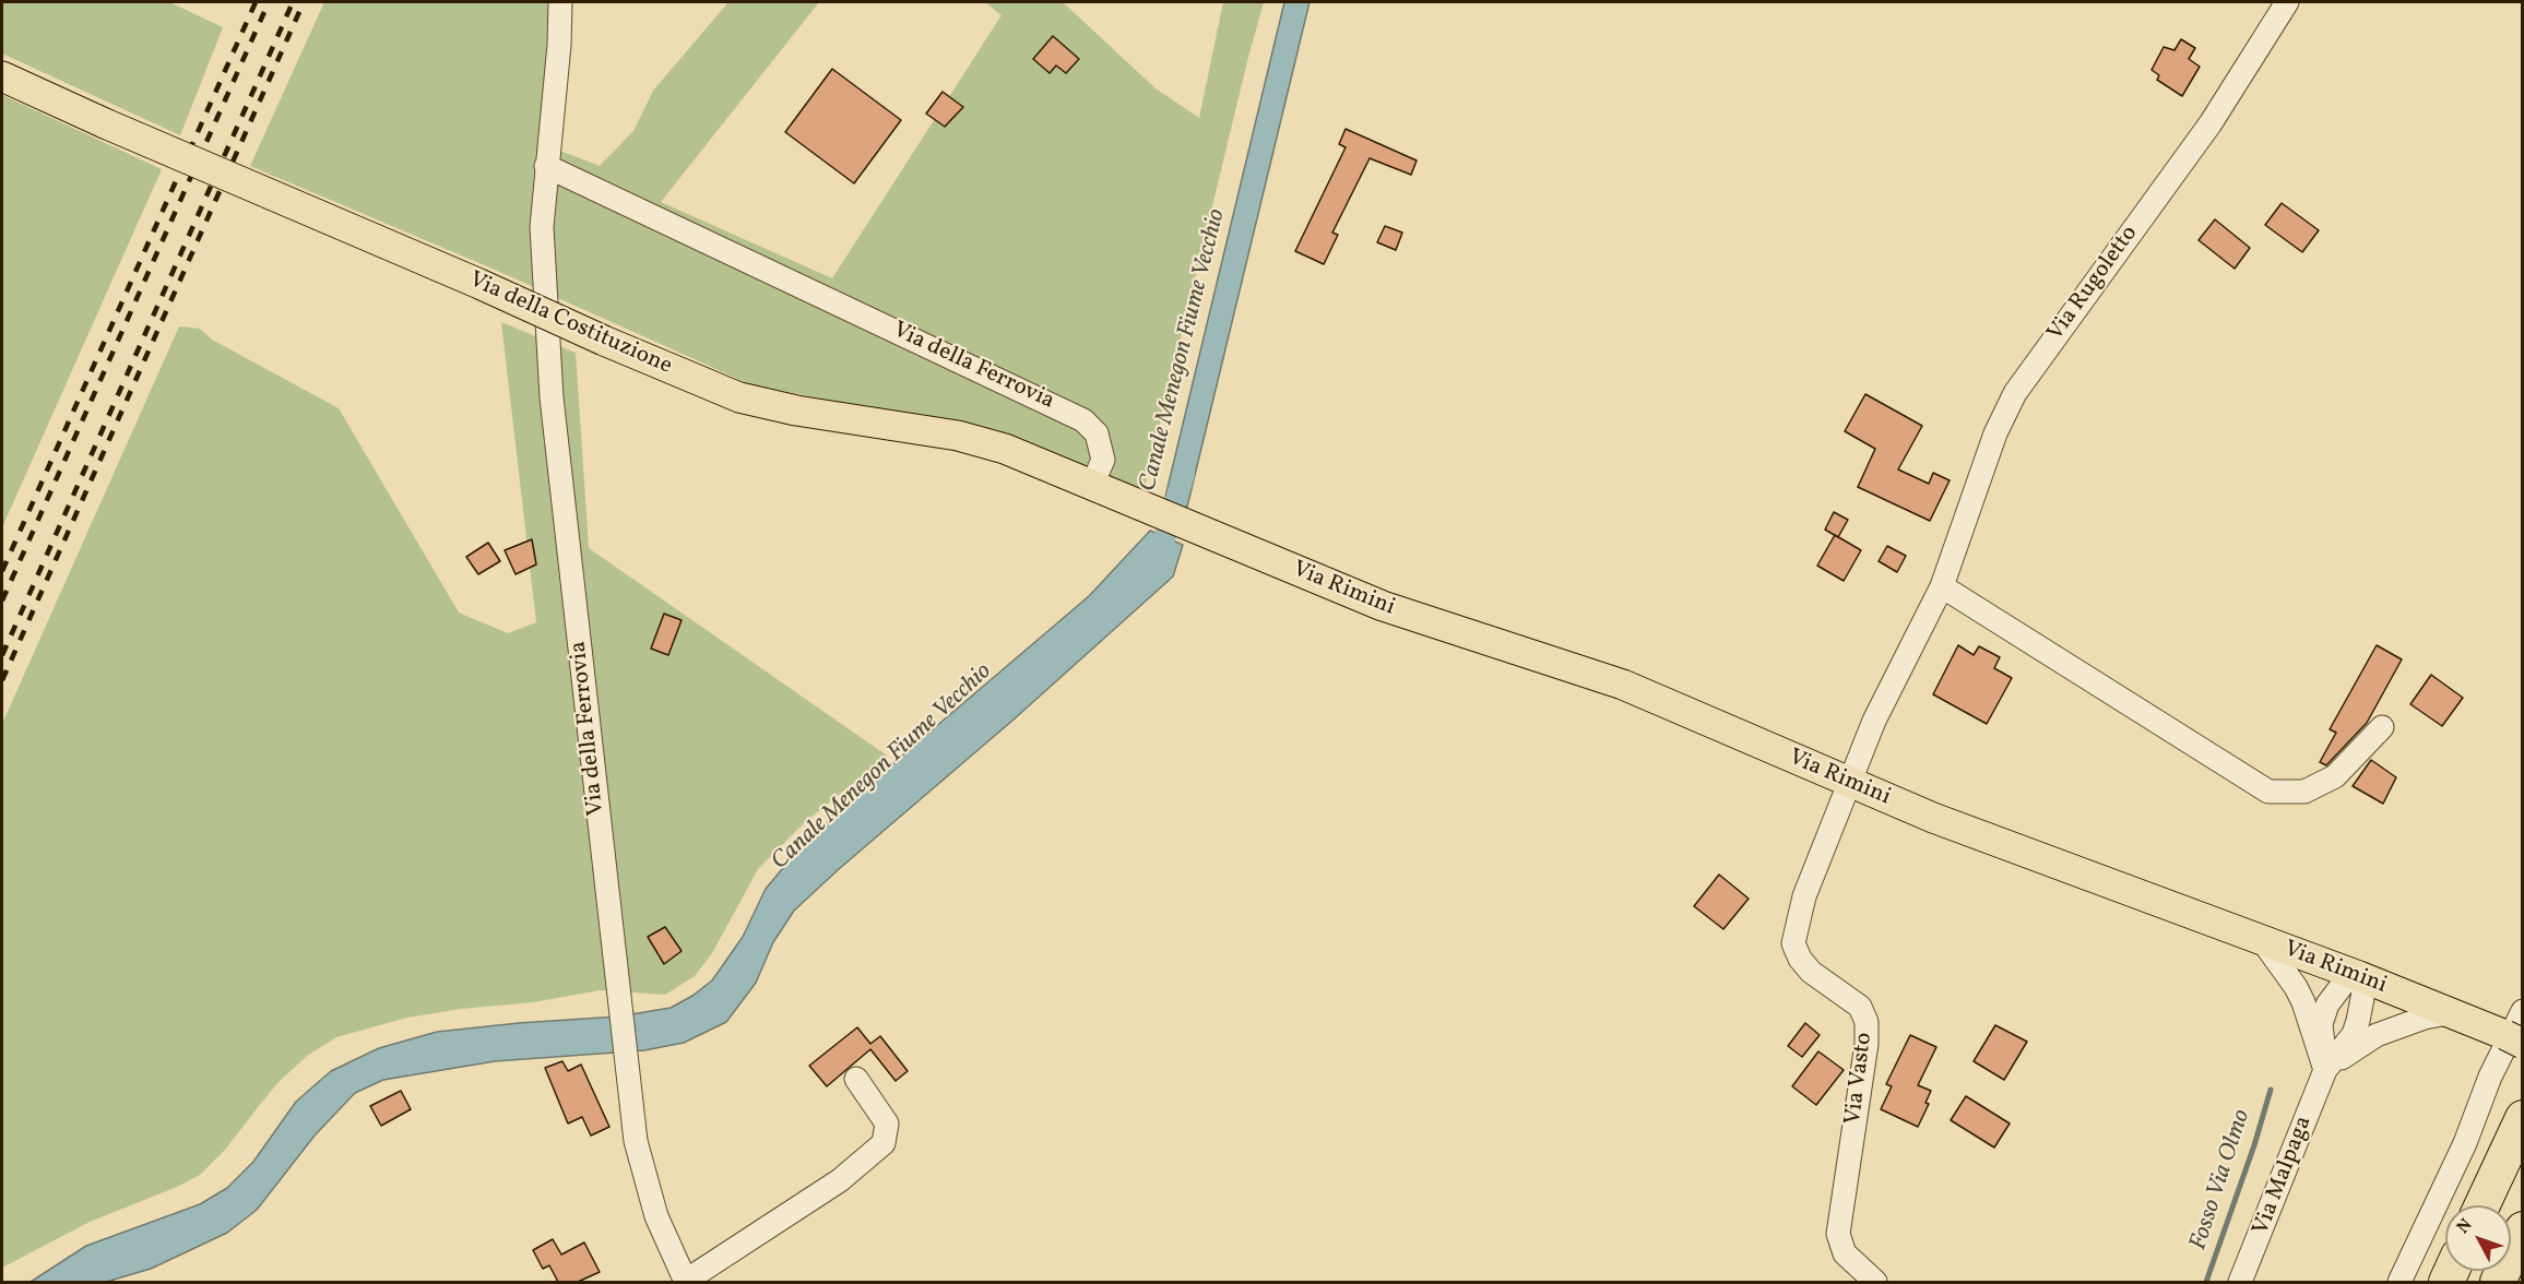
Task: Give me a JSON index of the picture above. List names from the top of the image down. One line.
{"streets":{"main road":["Via della Costituzione","Via Rimini"],"street":["Via Rugoletto","Via della Ferrovia","Via Vasto","Via Malpaga"]},"crossings":[["Via Rugoletto","Via Rimini"],["Via Rugoletto","Via Vasto"],["Via della Costituzione","Via della Ferrovia"],["Via della Costituzione","Via Rimini"],["Via Rimini","Via Vasto"]],"water":["Canale Menegon Fiume Vecchio","Fosso Via Olmo"],"north":"top left"}
